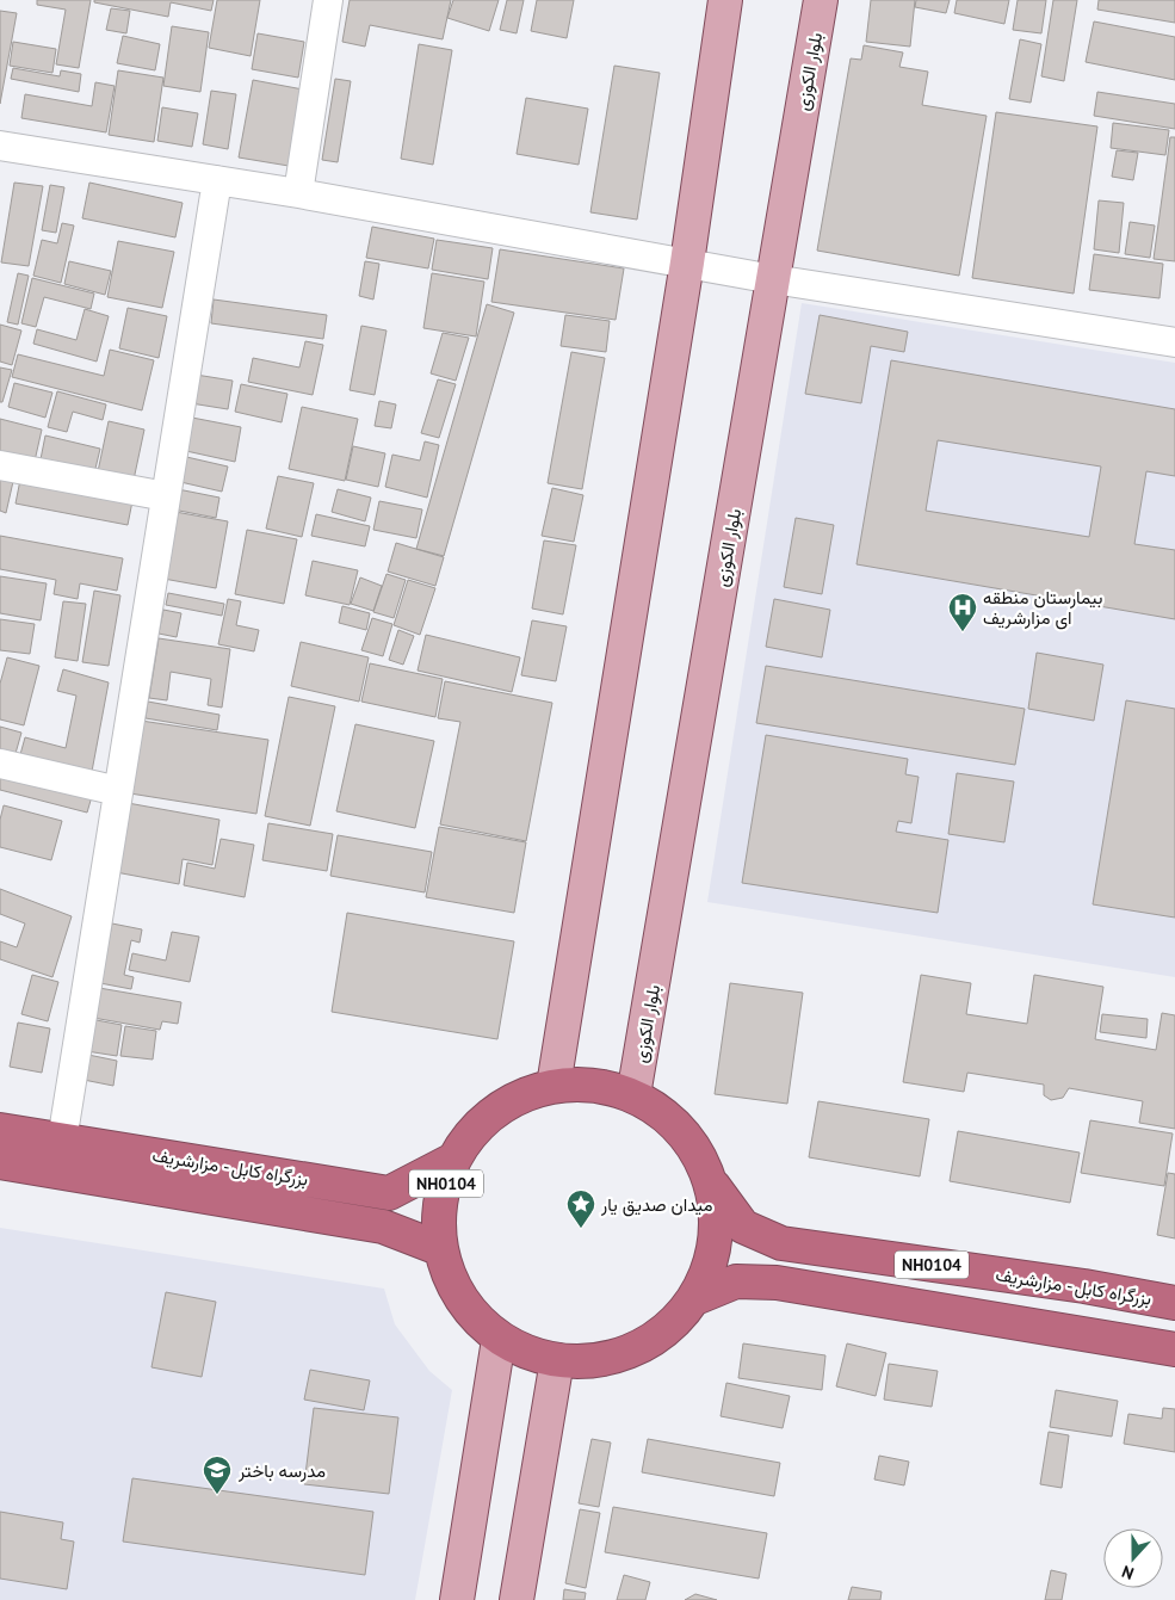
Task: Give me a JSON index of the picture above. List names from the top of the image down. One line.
{"streets":{"highway":["بزرگراه کابل - مزارشریف","NH0104"],"main road":["بلوار الکوزی"]},"crossings":[["بلوار الکوزی","NH0104"],["بزرگراه کابل - مزارشریف","NH0104"]],"places":{"hospital":["بیمارستان منطقه ای مزارشریف"],"place":["میدان صدیق یار"],"school or university":["مدرسه باختر"]},"north":"bottom"}
